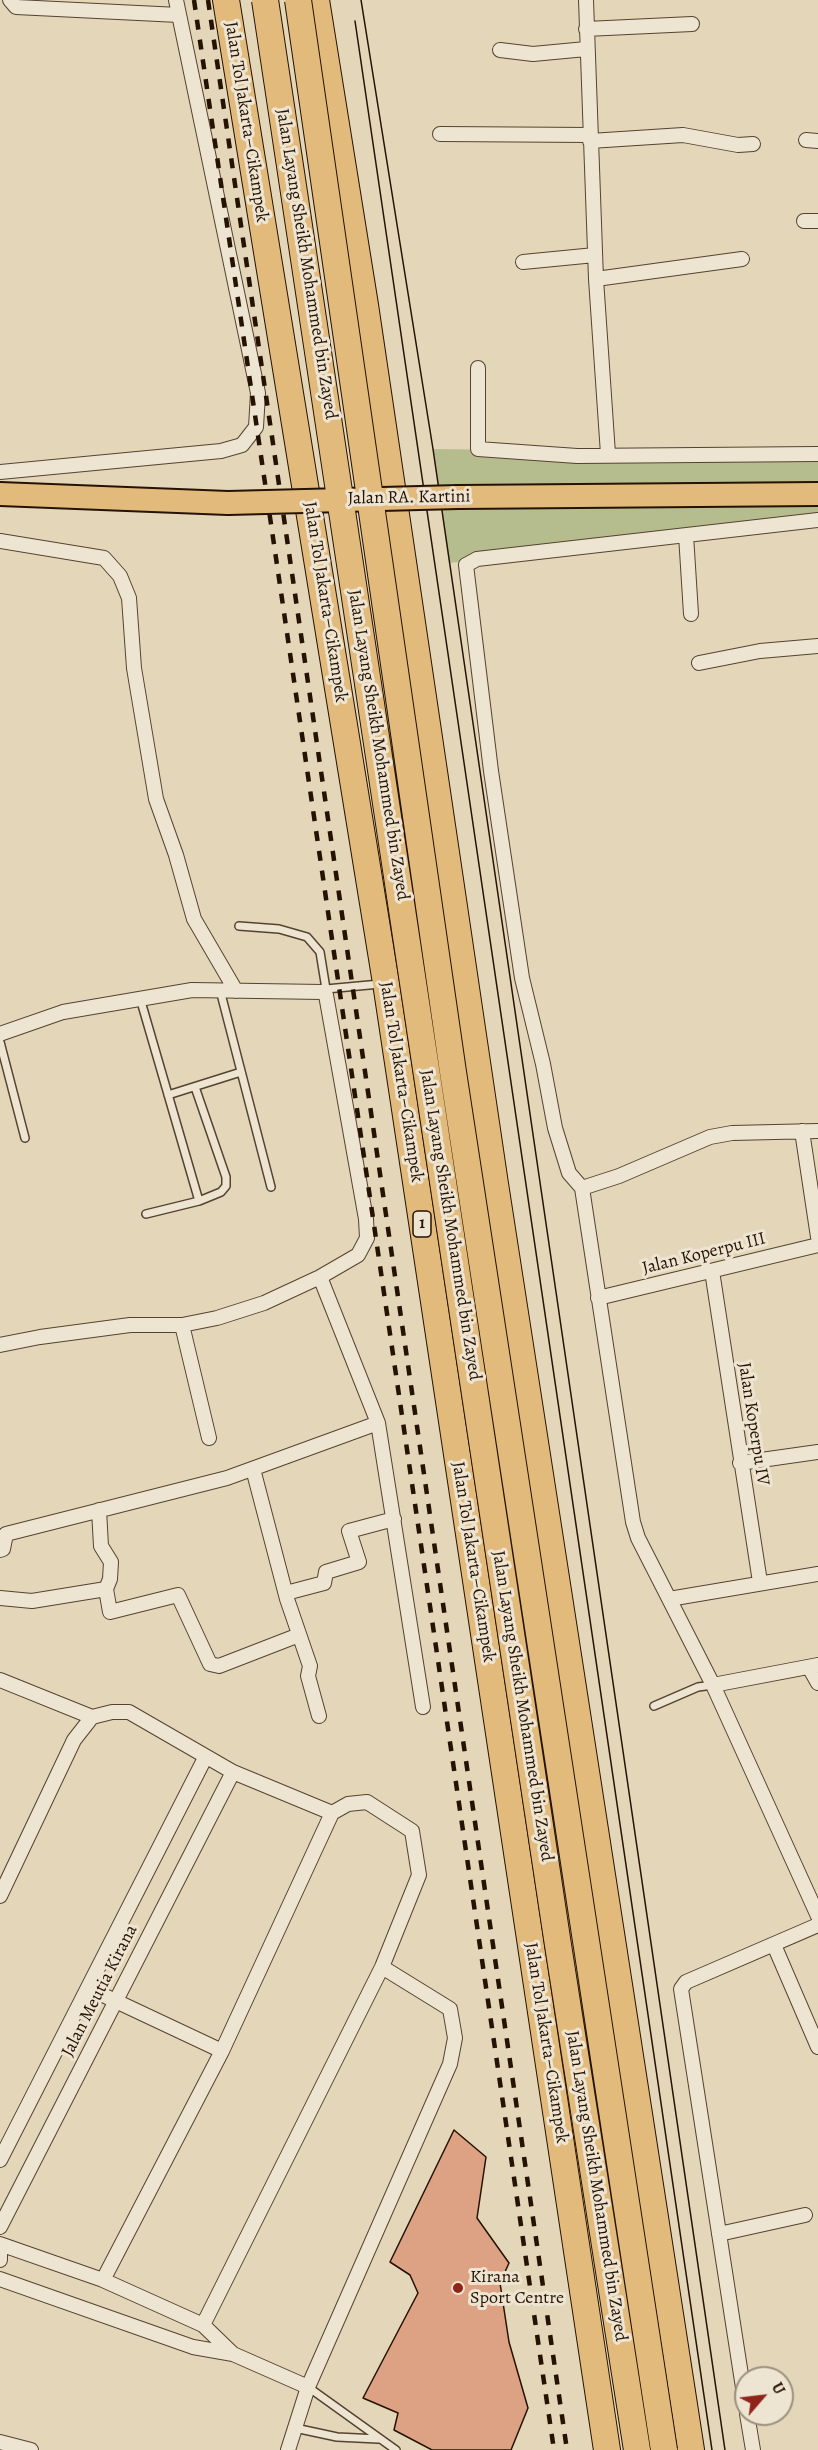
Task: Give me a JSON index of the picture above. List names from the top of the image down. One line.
{"streets":{"highway":["Jalan Tol Jakarta–Cikampek","Jalan Layang Sheikh Mohammed bin Zayed","1"],"main road":["Jalan RA. Kartini"],"street":["Jalan Koperpu III","Jalan Koperpu IV","Jalan Meutia Kirana"]},"crossings":[["Jalan Koperpu III","Jalan Koperpu IV"]],"places":["Kirana Sport Centre"],"north":"top right"}
